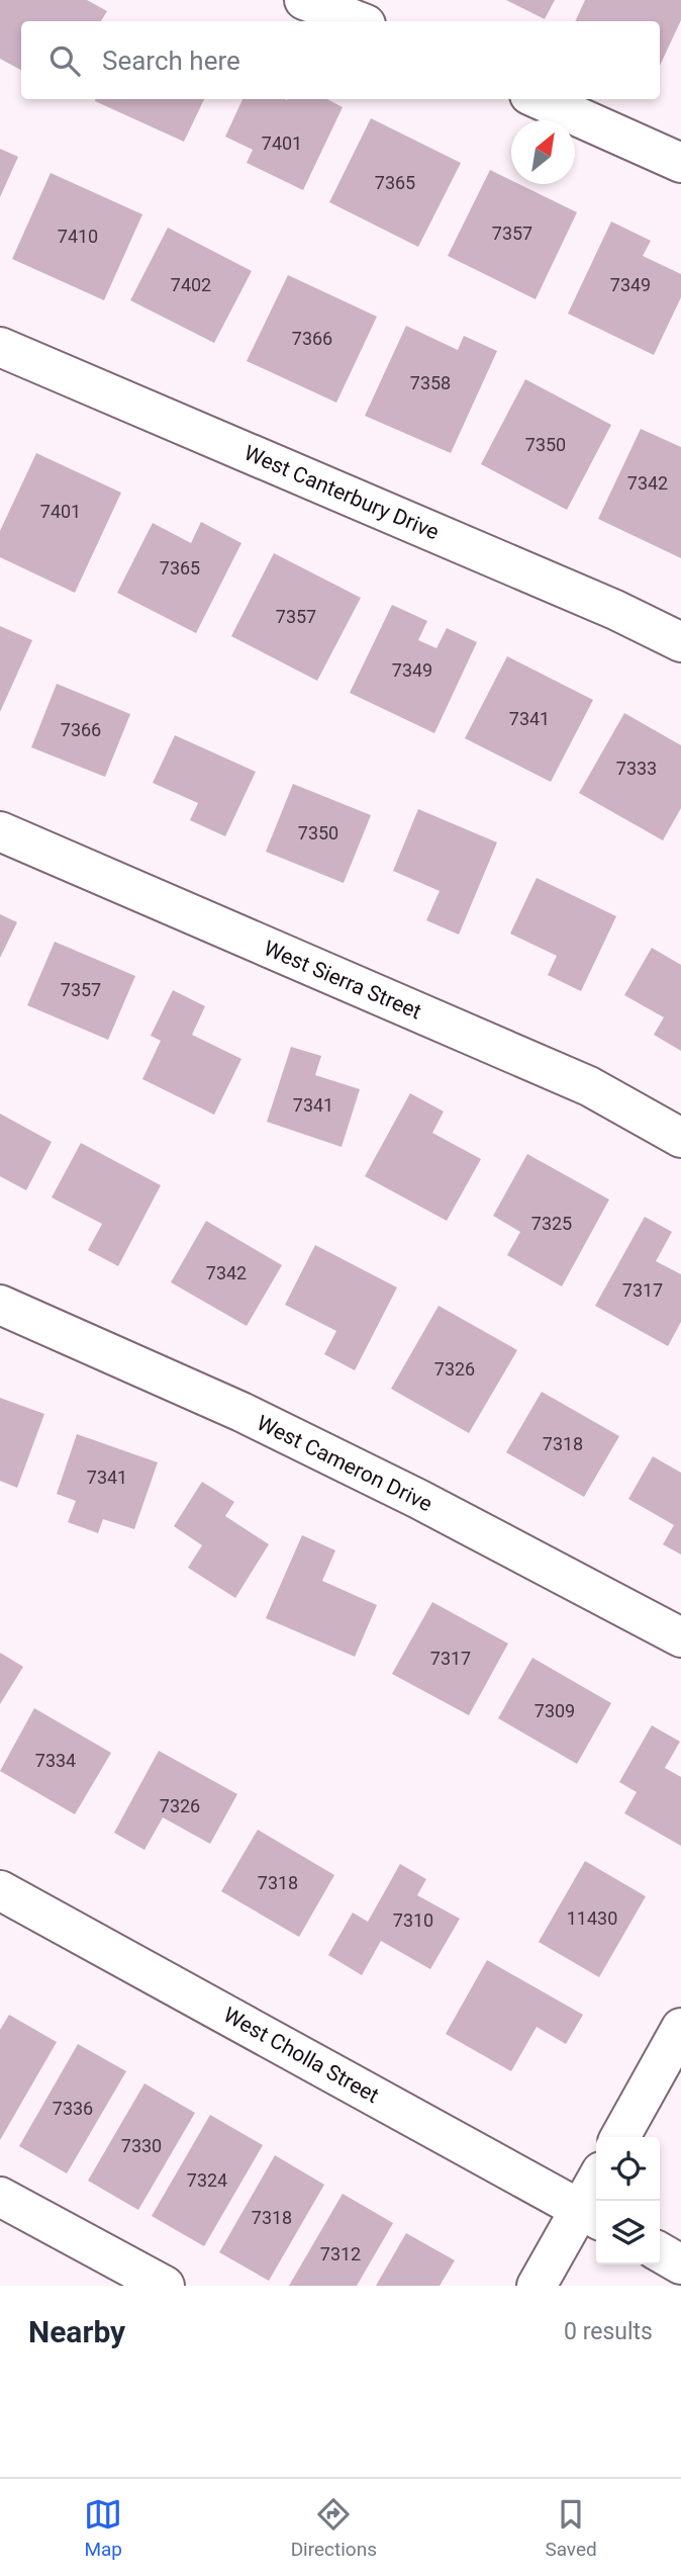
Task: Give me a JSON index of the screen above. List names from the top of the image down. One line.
{"streets":{"street":["West Canterbury Drive","West Sierra Street","West Cameron Drive","West Cholla Street"]},"house_numbers":["7401","7365","7357","7410","7402","7349","7366","7358","7350","7342","7401","7365","7357","7349","7341","7366","7333","7350","7357","7341","7325","7342","7317","7326","7318","7341","7317","7309","7334","7326","7318","11430","7310","7336","7330","7324","7318","7312"],"north":"top right","page":{"search":"Search here","heading":["Nearby","0 results"],"nav":["Map","Directions","Saved"]}}
